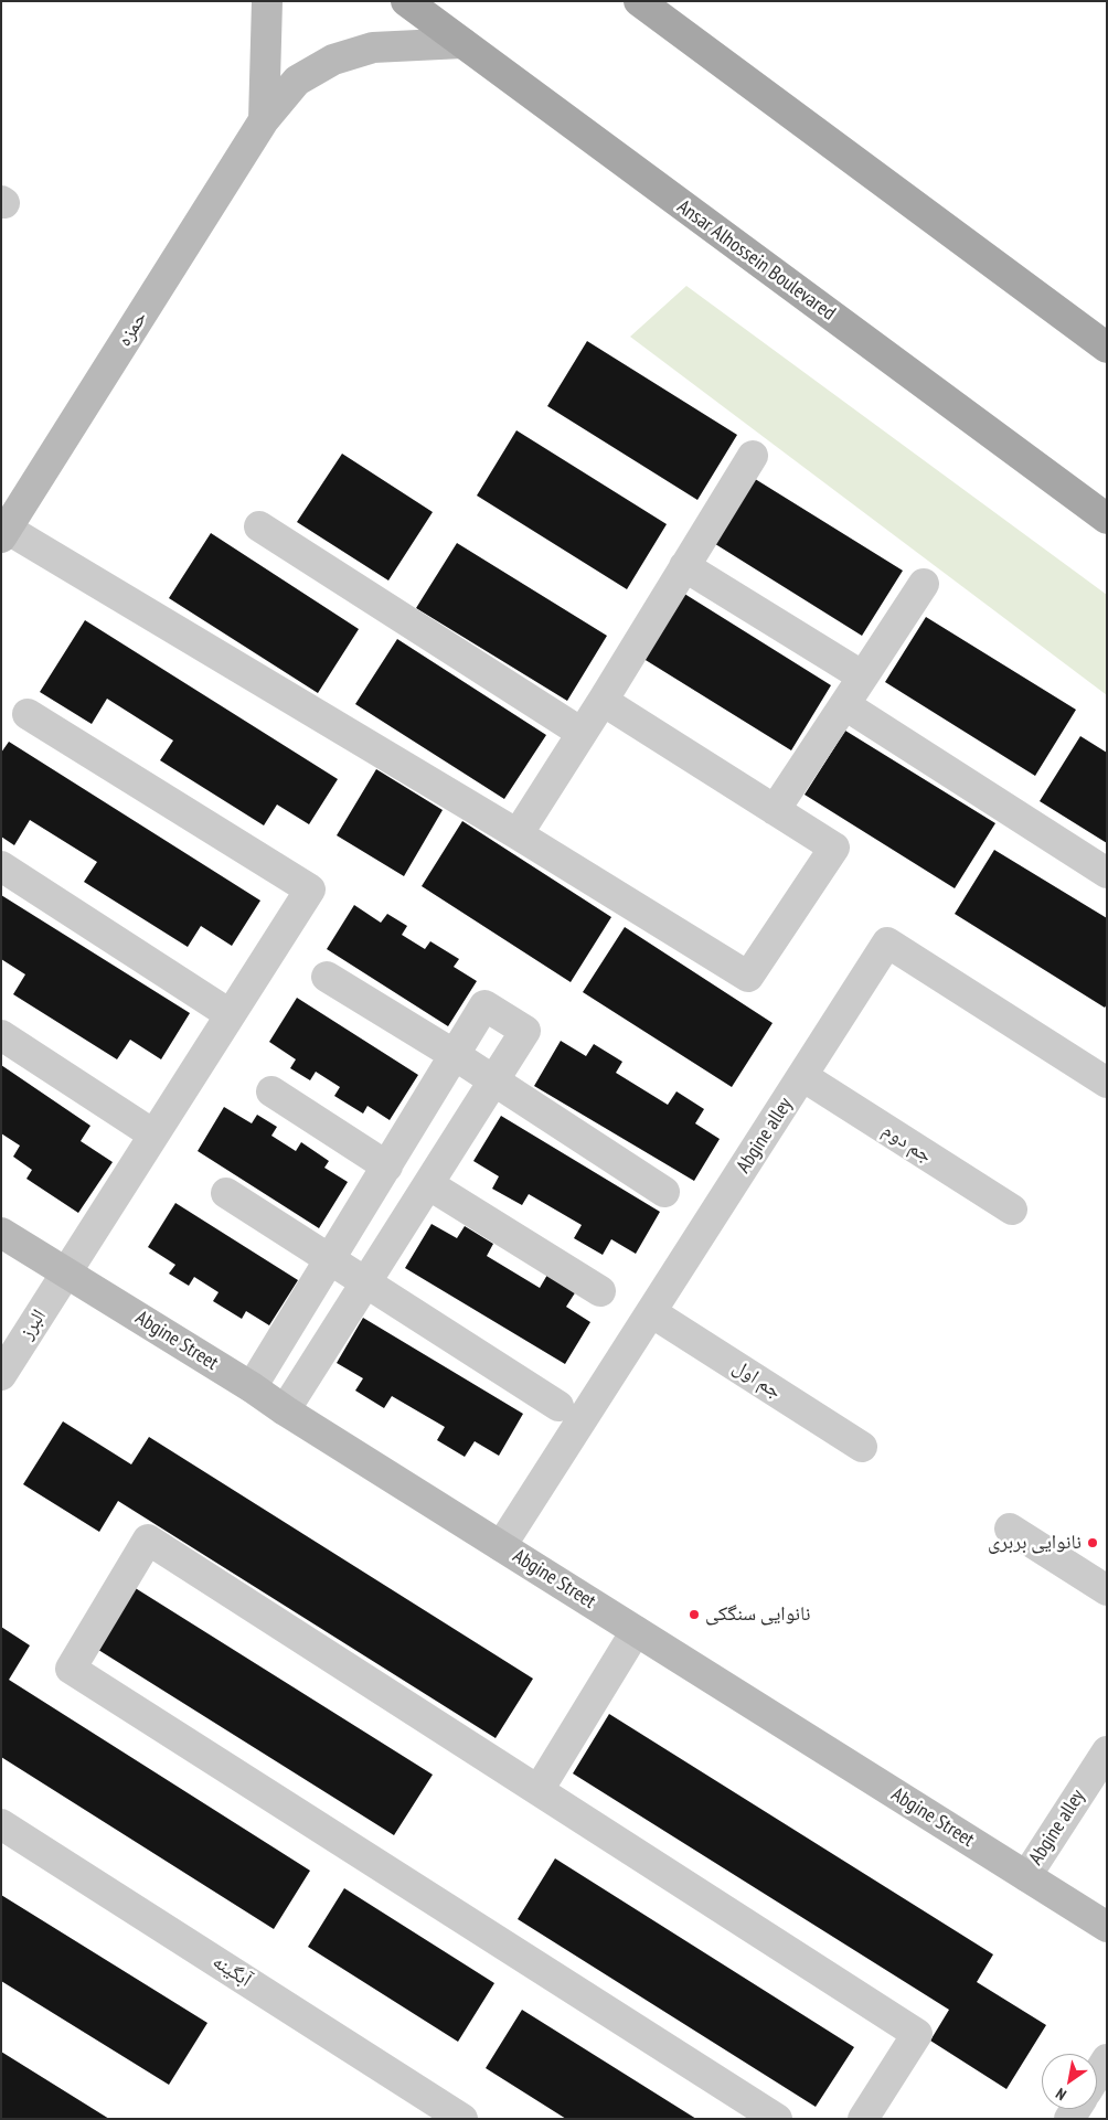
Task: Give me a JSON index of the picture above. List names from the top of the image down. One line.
{"streets":{"main road":["Ansar Alhossein Boulevared"],"street":["حمزه","Abgine alley","جم دوم","البرز","Abgine Street","جم اول","آبگینه"]},"crossings":[["Ansar Alhossein Boulevared","حمزه"],["Abgine alley","جم دوم"],["Abgine alley","Abgine Street"],["Abgine alley","جم اول"],["البرز","Abgine Street"]],"places":["نانوایی بربری","نانوایی سنگکی"],"north":"bottom left"}
